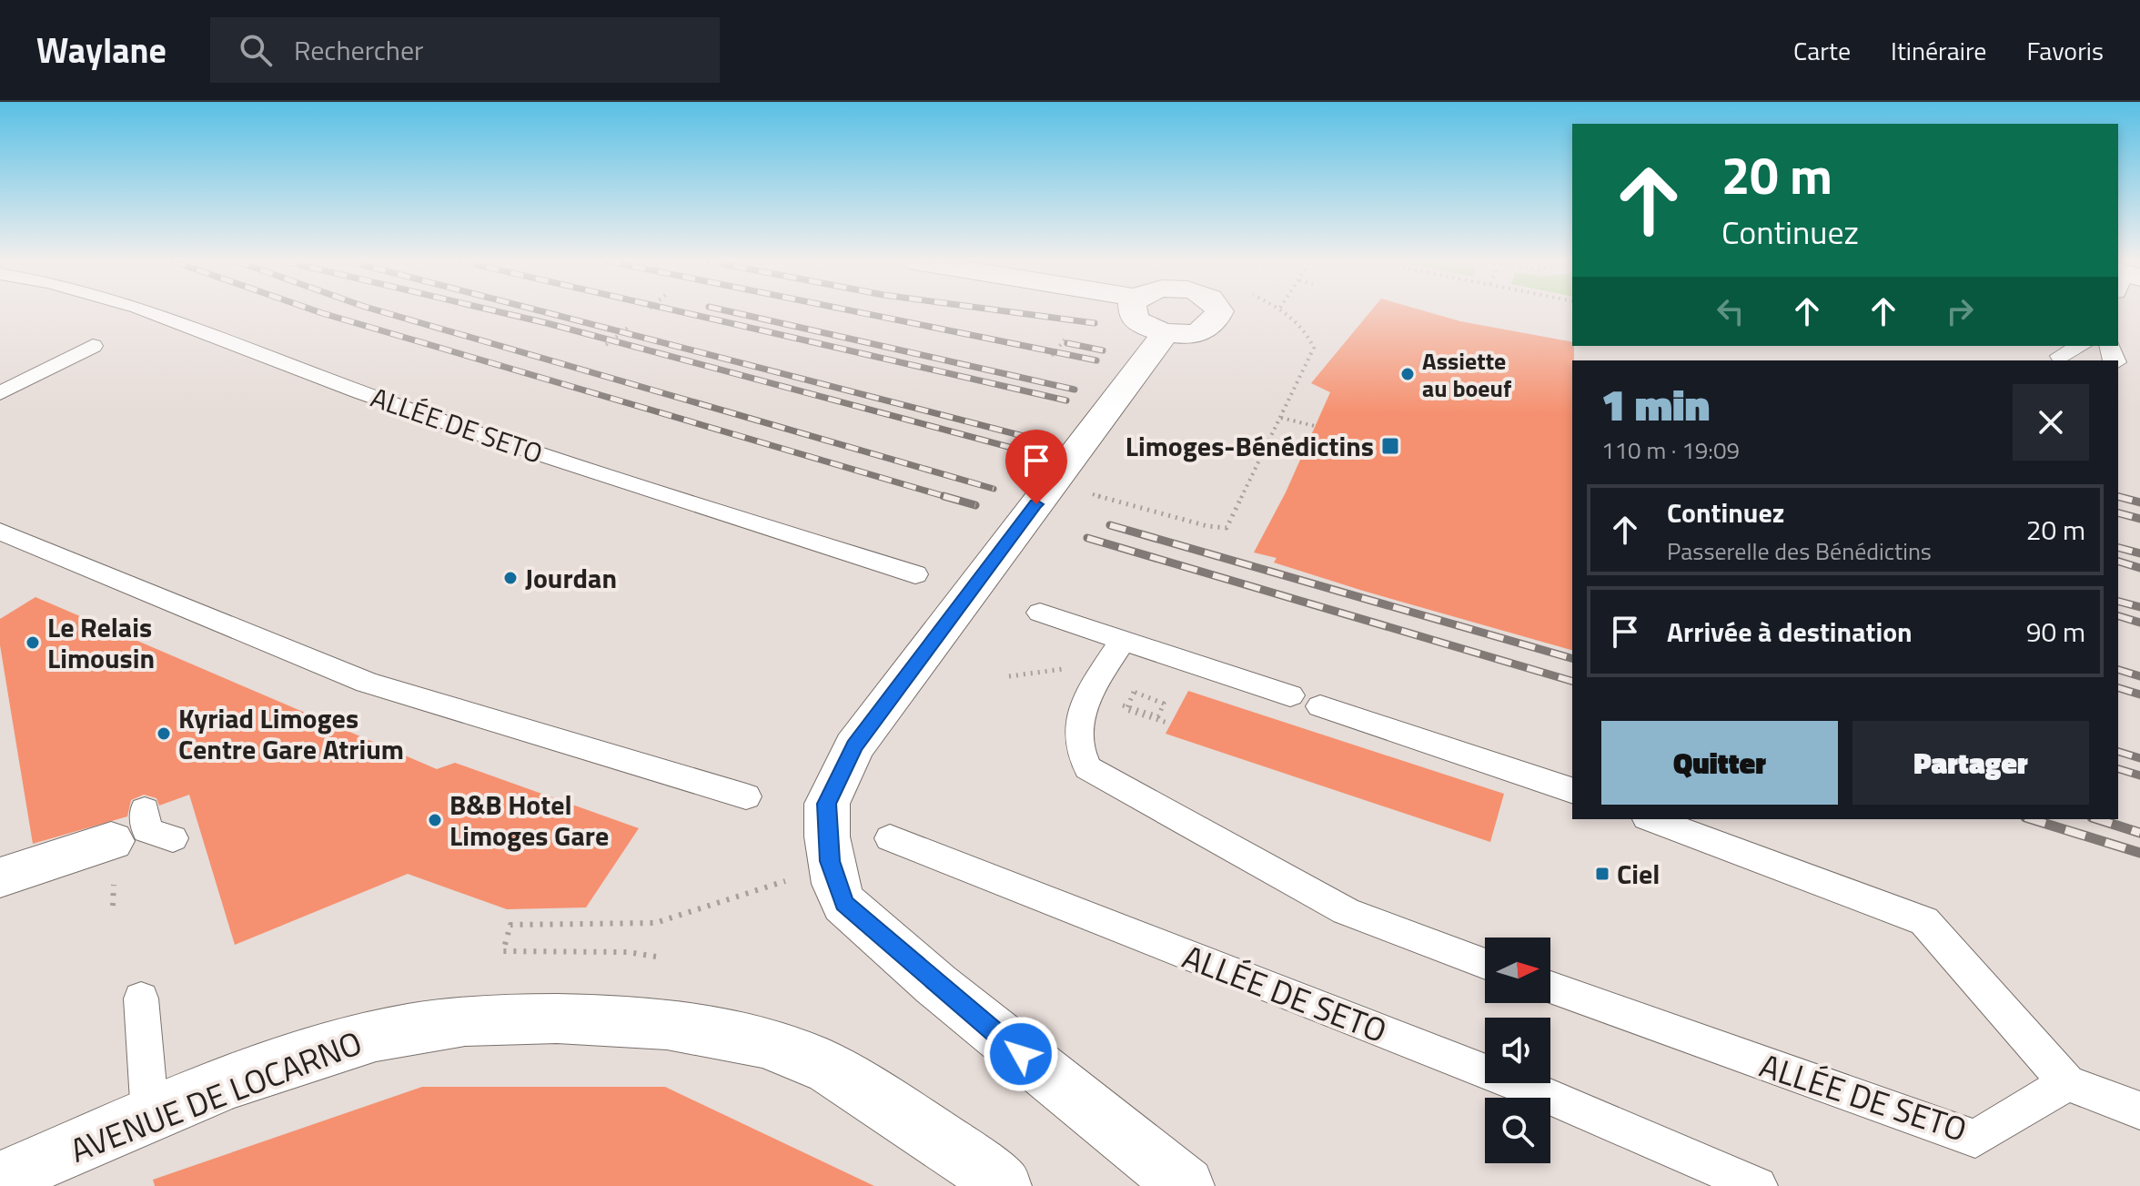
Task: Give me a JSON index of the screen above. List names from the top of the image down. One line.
{"streets":{"street":["AVENUE DE LOCARNO"],"lane":["ALLÉE DE SETO"]},"places":{"other":["Assiette au boeuf","Jourdan","Le Relais Limousin","Kyriad Limoges Centre Gare Atrium","B&B Hotel Limoges Gare"],"transit":["Limoges-Bénédictins","Ciel"]},"north":"right","page":{"header":"Waylane","search":"Rechercher","nav":["Carte","Itinéraire","Favoris"],"turn":["20 m","Continuez"],"heading":["1 min","110 m · 19:09"],"list":[{"name":"Continuez","note":"Passerelle des Bénédictins","value":"20 m"},{"name":"Arrivée à destination","value":"90 m"}],"buttons":["Quitter","Partager"]}}
